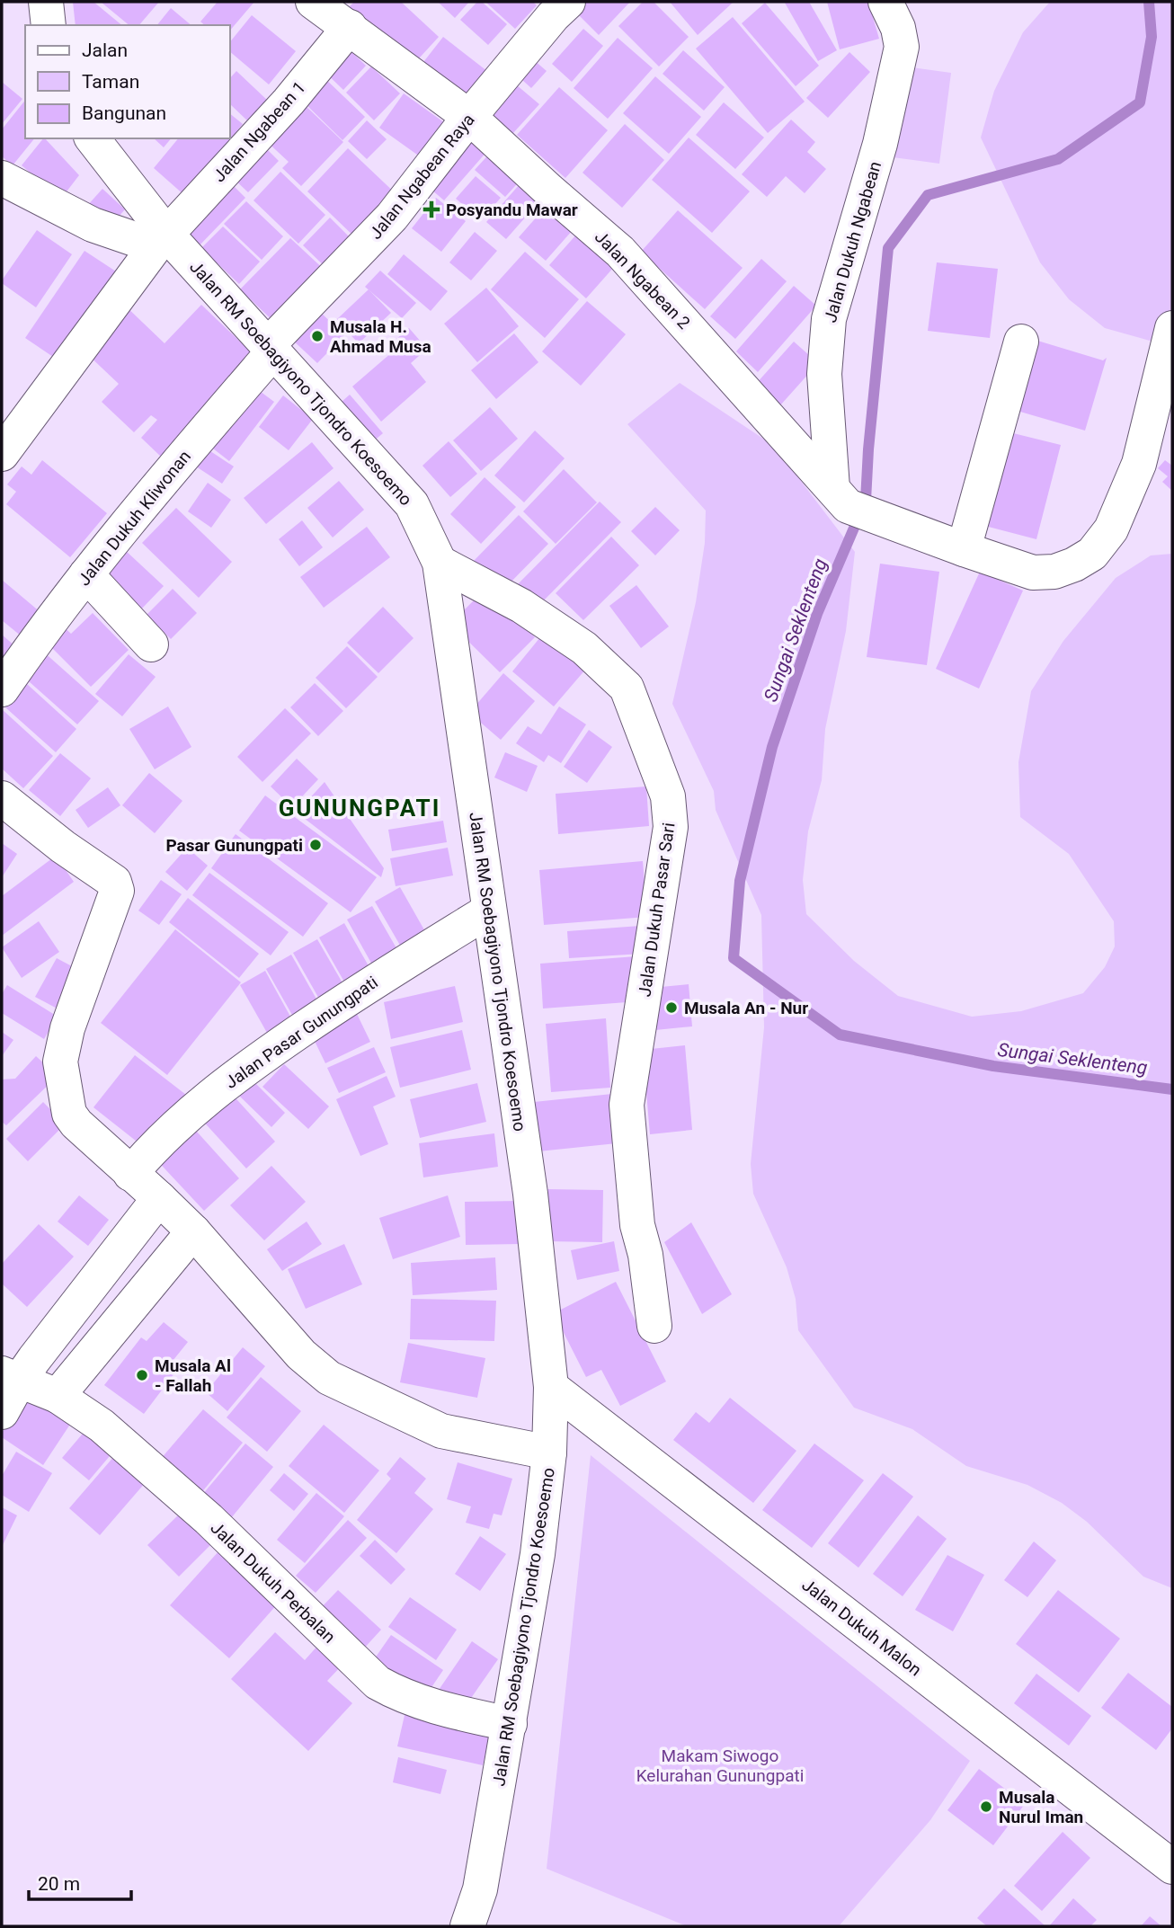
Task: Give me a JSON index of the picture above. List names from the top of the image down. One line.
{"streets":{"street":["Jalan Ngabean 1","Jalan Ngabean Raya","Jalan Dukuh Ngabean","Jalan Ngabean 2","Jalan RM Soebagiyono Tjondro Koesoemo","Jalan Dukuh Kliwonan","Jalan Dukuh Pasar Sari","Jalan Pasar Gunungpati","Jalan Dukuh Perbalan","Jalan Dukuh Malon"]},"crossings":[["Jalan Ngabean 1","Jalan Ngabean 2"],["Jalan Ngabean 1","Jalan RM Soebagiyono Tjondro Koesoemo"],["Jalan Ngabean Raya","Jalan Ngabean 2"],["Jalan Ngabean Raya","Jalan RM Soebagiyono Tjondro Koesoemo"],["Jalan Ngabean Raya","Jalan Dukuh Kliwonan"],["Jalan Dukuh Ngabean","Jalan Ngabean 2"],["Jalan RM Soebagiyono Tjondro Koesoemo","Jalan Dukuh Kliwonan"],["Jalan RM Soebagiyono Tjondro Koesoemo","Jalan Dukuh Pasar Sari"],["Jalan RM Soebagiyono Tjondro Koesoemo","Jalan Pasar Gunungpati"],["Jalan RM Soebagiyono Tjondro Koesoemo","Jalan Dukuh Perbalan"],["Jalan RM Soebagiyono Tjondro Koesoemo","Jalan Dukuh Malon"]],"districts":["GUNUNGPATI"],"water":["Sungai Seklenteng"],"parks":["Makam Siwogo Kelurahan Gunungpati"],"places":{"health":["Posyandu Mawar"],"other":["Musala H. Ahmad Musa","Pasar Gunungpati","Musala An - Nur","Musala Al - Fallah","Musala Nurul Iman"]},"legend":["Jalan","Taman","Bangunan"],"scale_bar":"20 m"}
